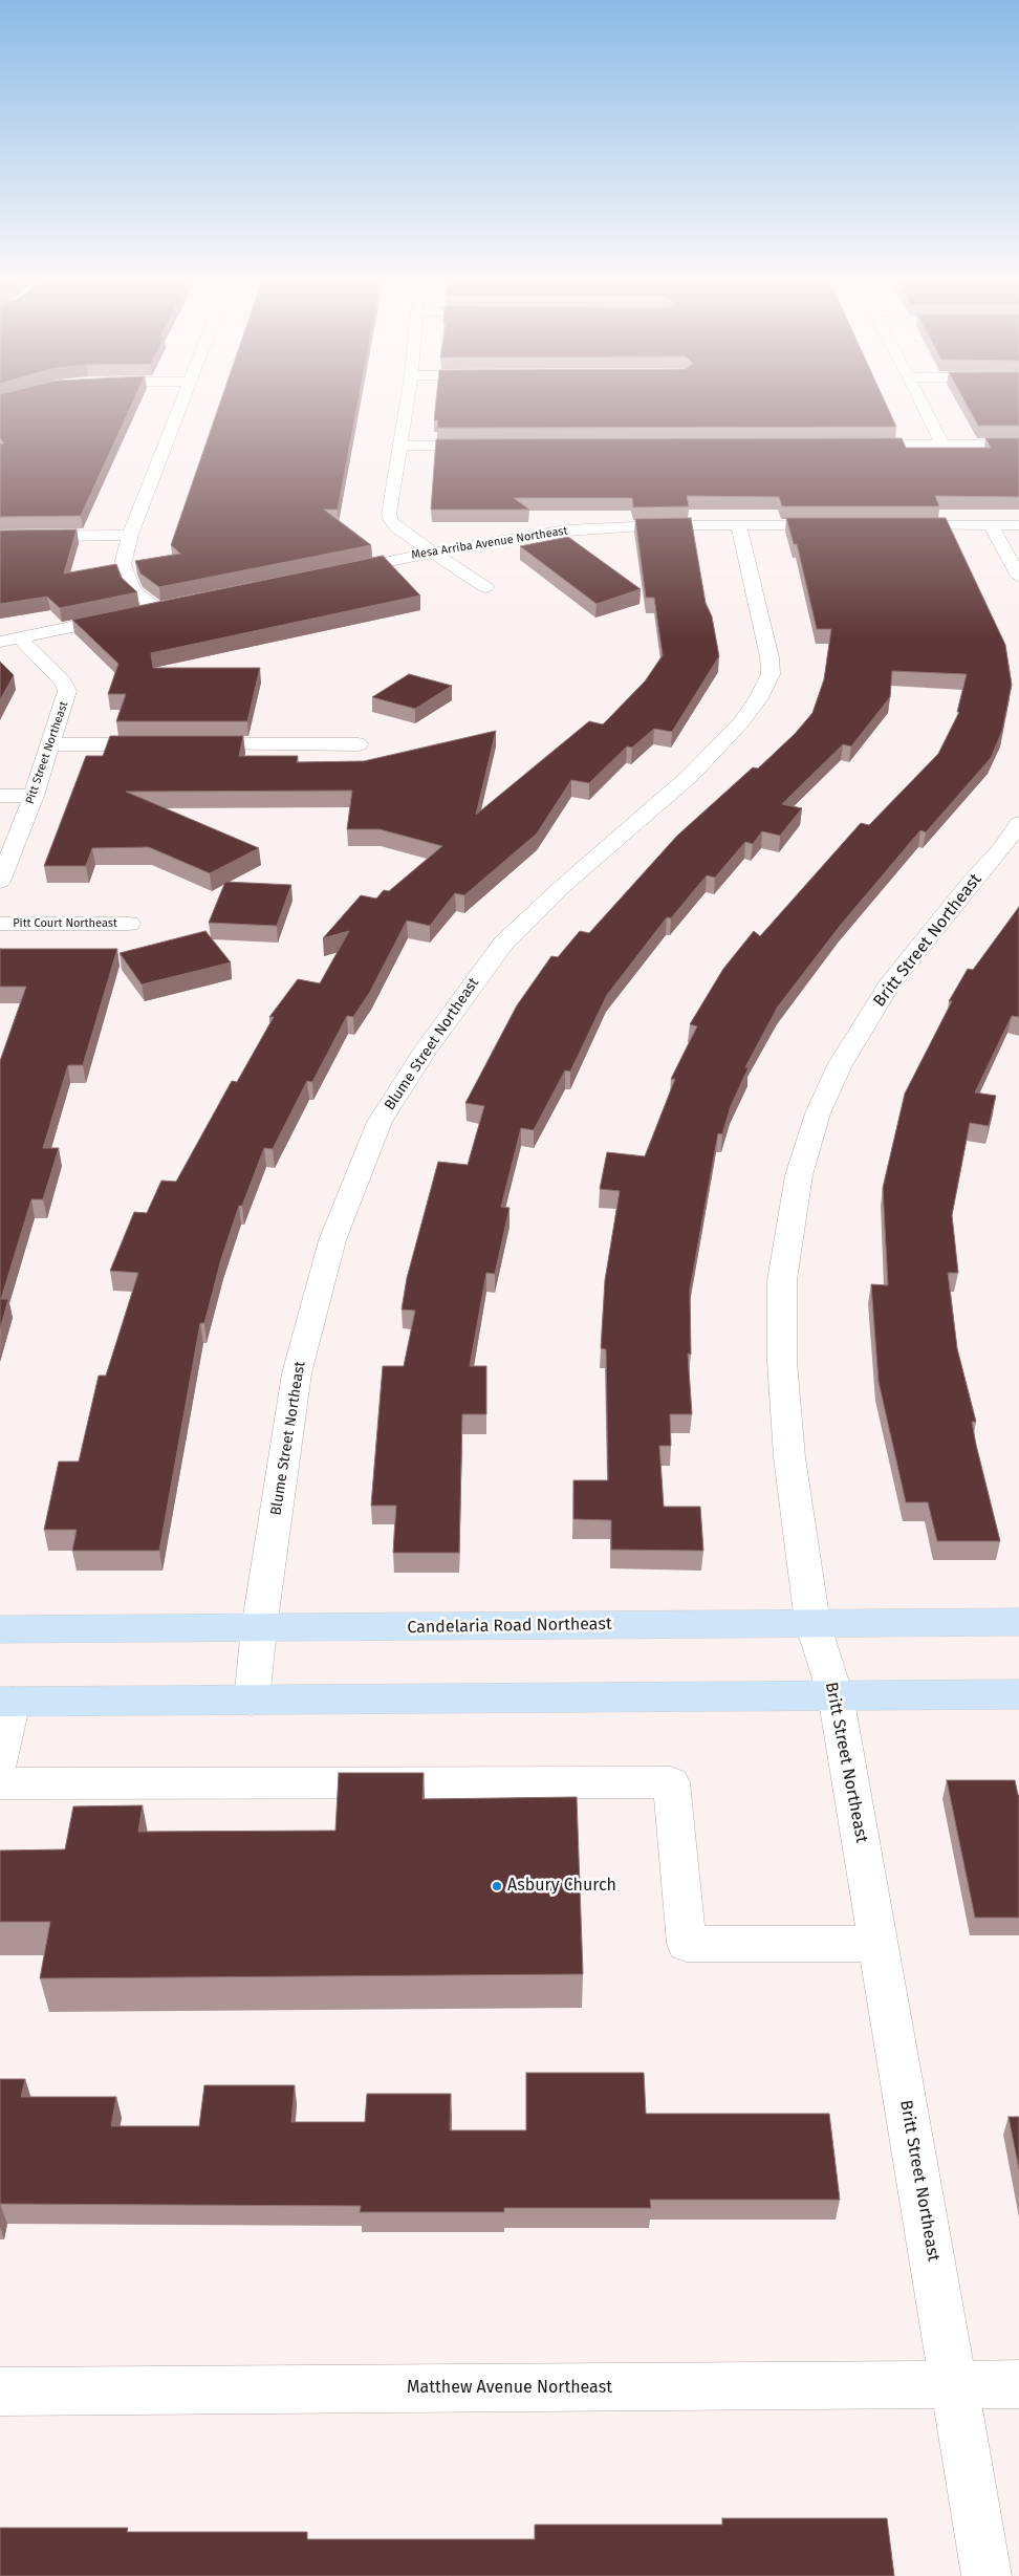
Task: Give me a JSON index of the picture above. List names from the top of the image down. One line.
{"streets":{"main road":["Candelaria Road Northeast"],"street":["Mesa Arriba Avenue Northeast","Pitt Street Northeast","Pitt Court Northeast","Britt Street Northeast","Blume Street Northeast","Matthew Avenue Northeast"]},"crossings":[["Mesa Arriba Avenue Northeast","Blume Street Northeast"],["Britt Street Northeast","Candelaria Road Northeast"],["Britt Street Northeast","Matthew Avenue Northeast"],["Blume Street Northeast","Candelaria Road Northeast"]],"places":["Asbury Church"]}
